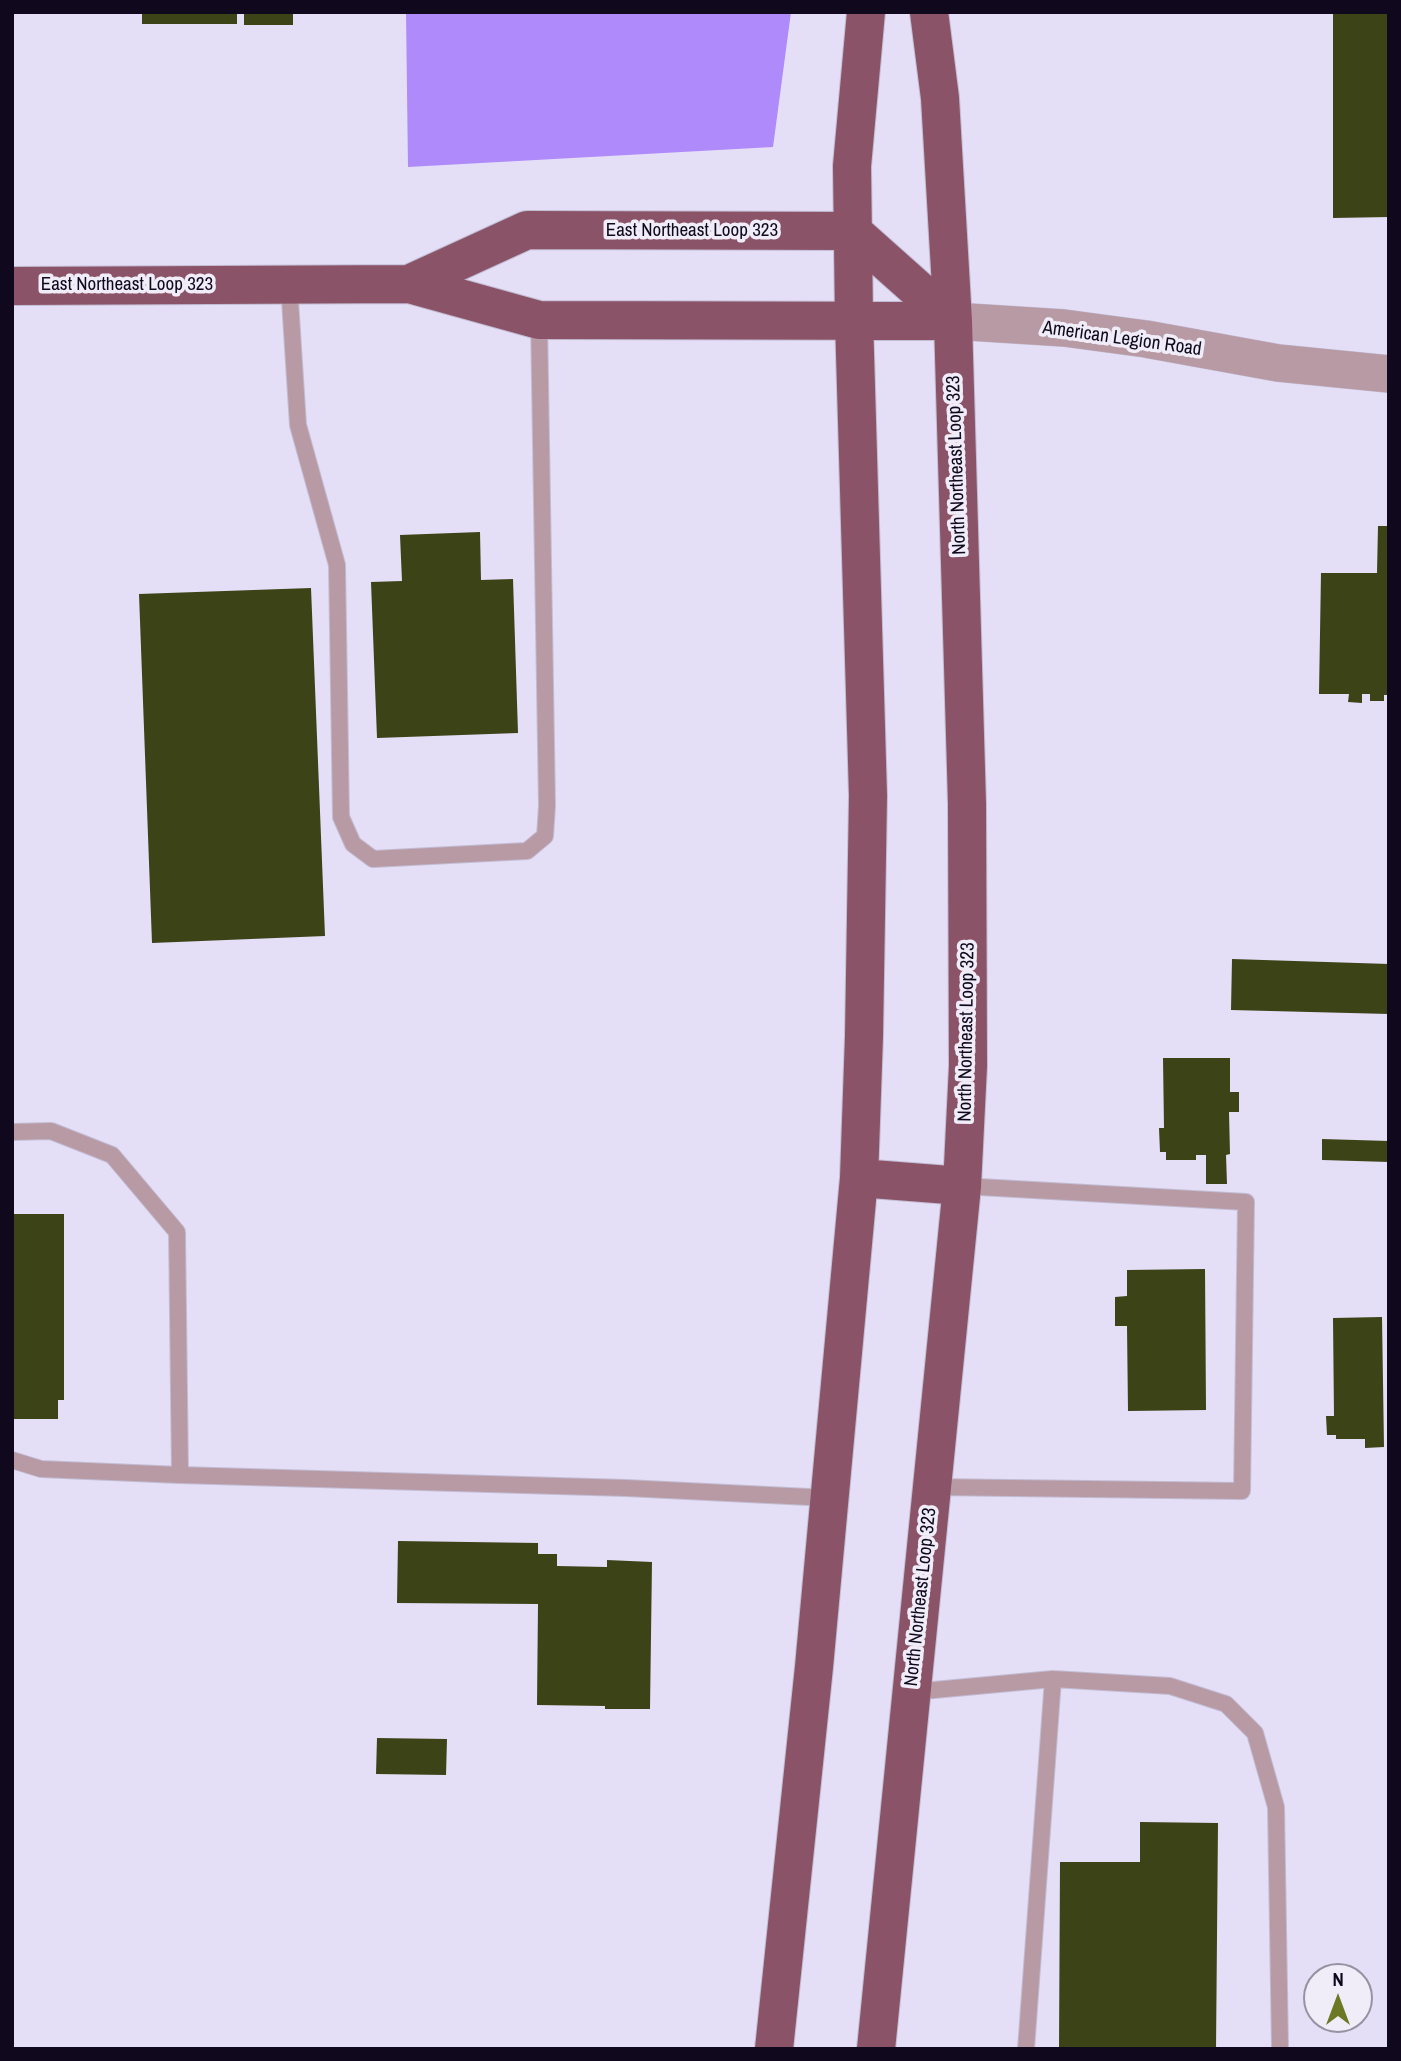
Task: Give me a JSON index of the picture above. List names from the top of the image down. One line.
{"streets":{"highway":["East Northeast Loop 323","American Legion Road","North Northeast Loop 323"]},"crossings":[["East Northeast Loop 323","American Legion Road"],["American Legion Road","North Northeast Loop 323"]],"north":"top"}
